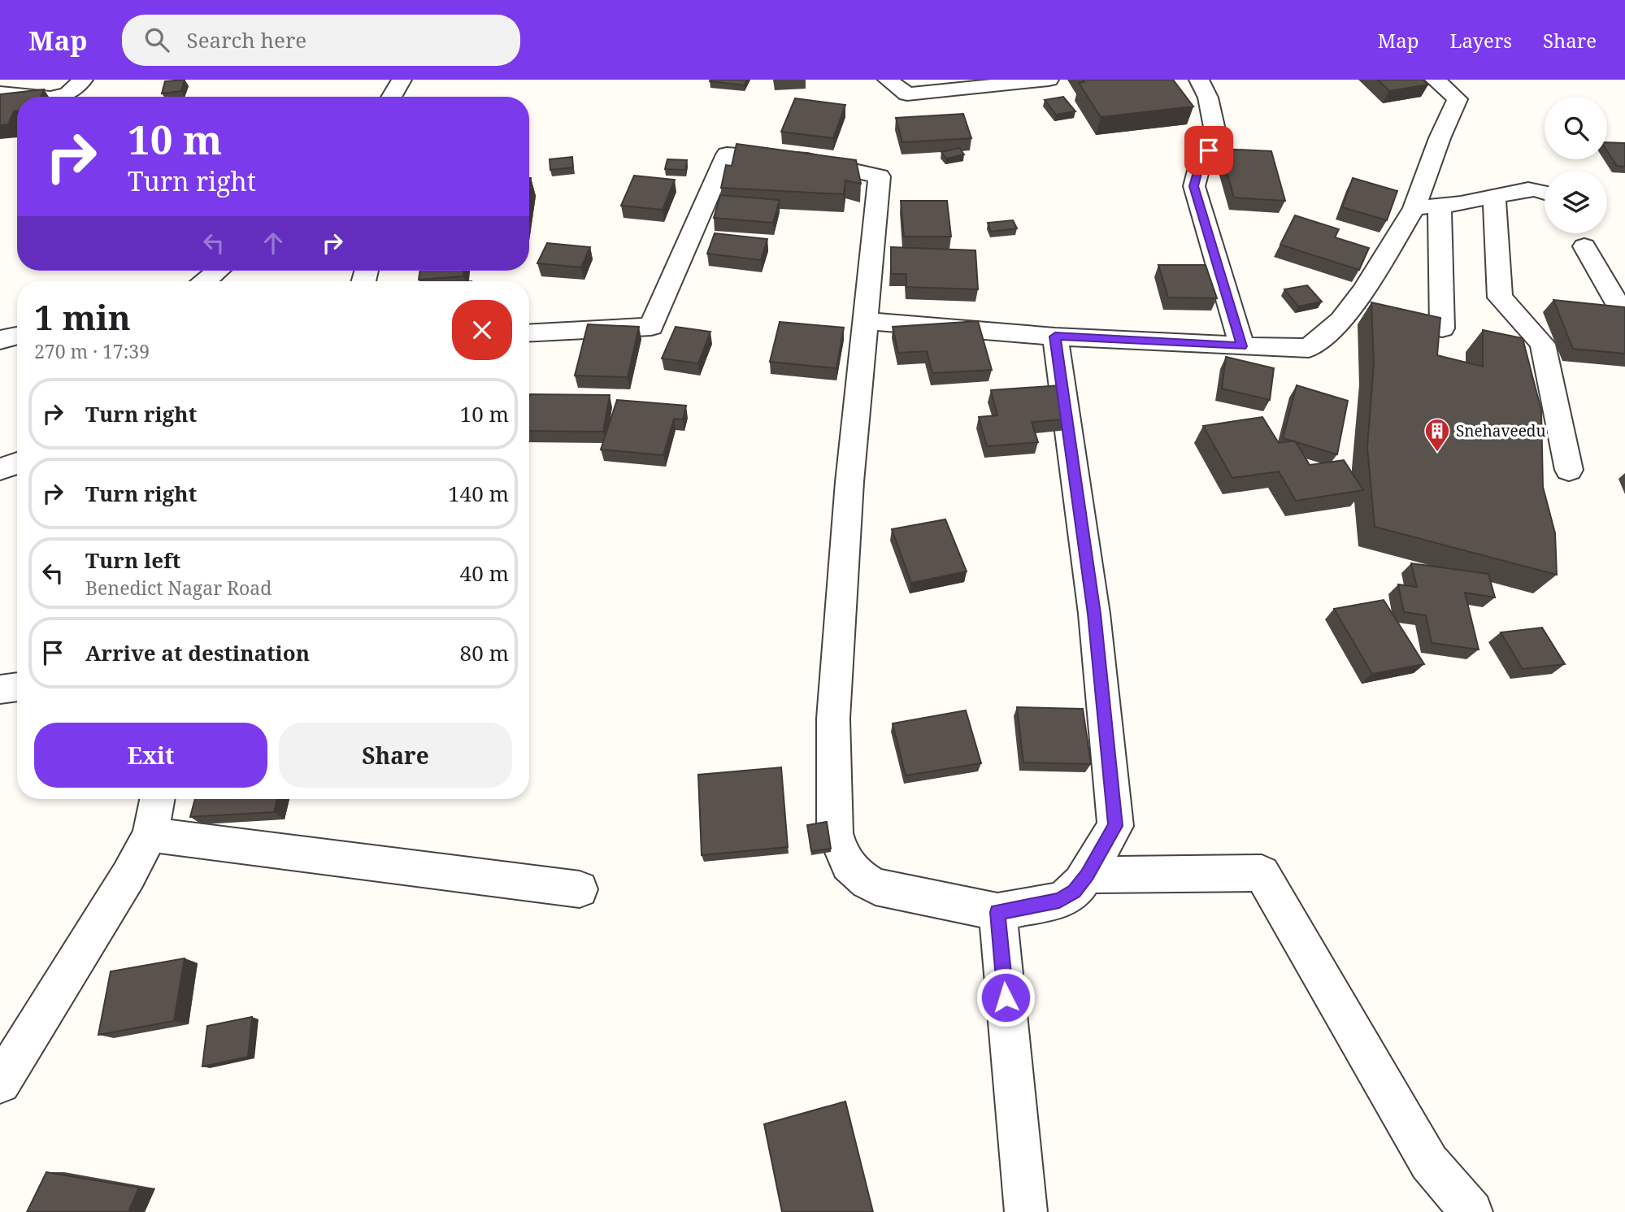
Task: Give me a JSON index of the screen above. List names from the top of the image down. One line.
{"places":{"building":["Snehaveedu"]},"page":{"header":"Map","search":"Search here","nav":["Map","Layers","Share"],"turn":["10 m","Turn right"],"heading":["1 min","270 m · 17:39"],"list":[{"name":"Turn right","value":"10 m"},{"name":"Turn right","value":"140 m"},{"name":"Turn left","note":"Benedict Nagar Road","value":"40 m"},{"name":"Arrive at destination","value":"80 m"}],"buttons":["Exit","Share"]}}
